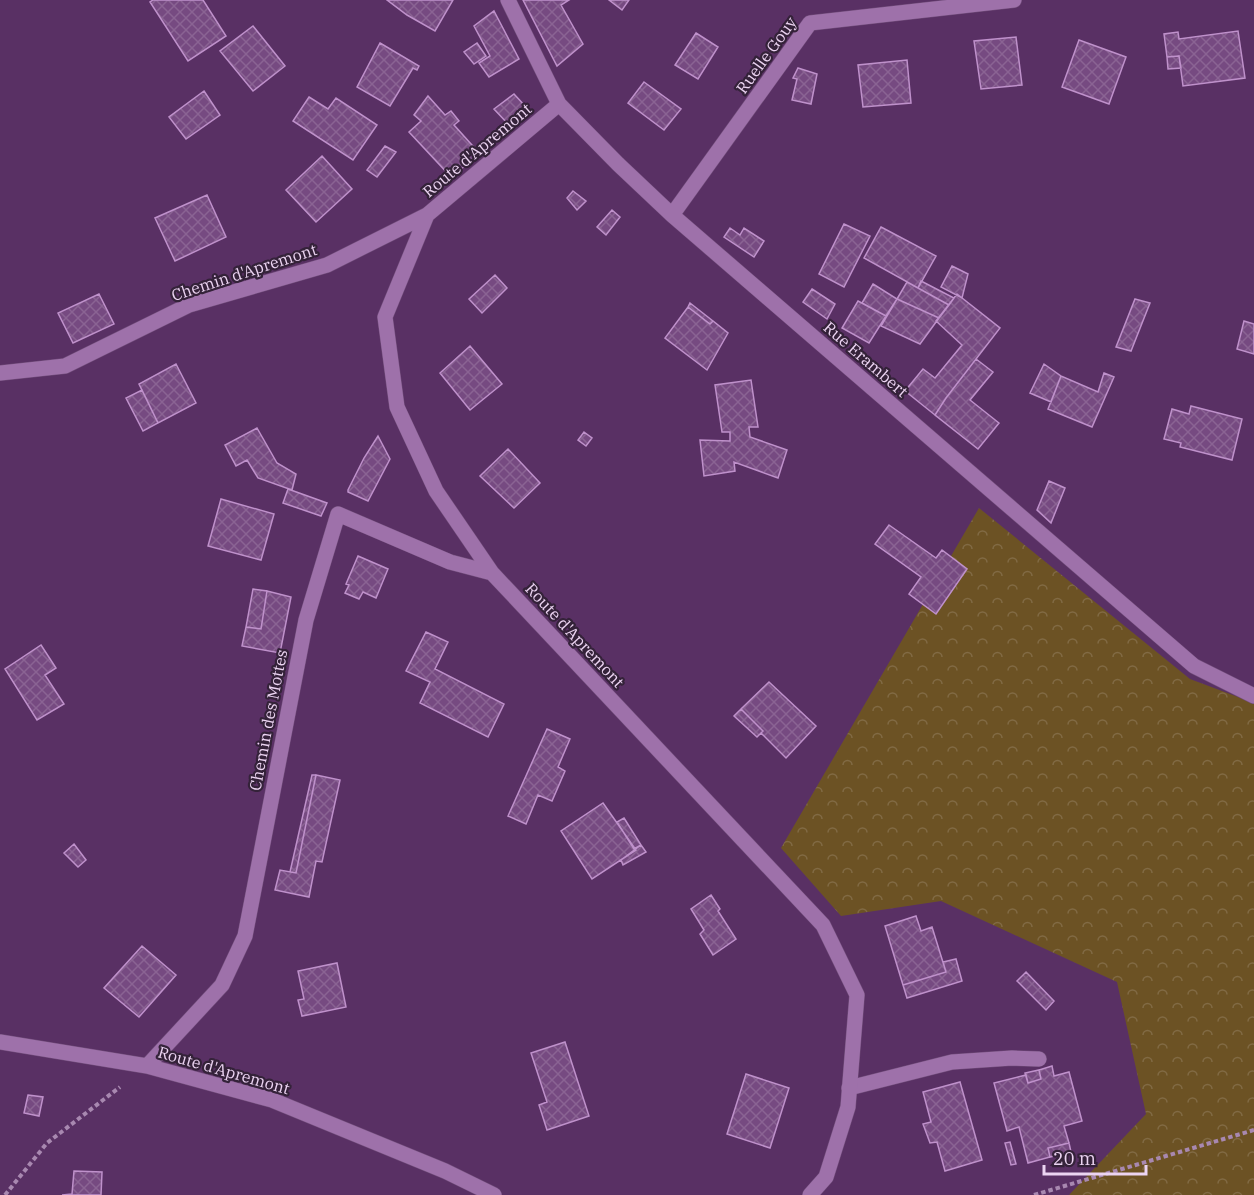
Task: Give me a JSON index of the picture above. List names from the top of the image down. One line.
{"streets":{"street":["Ruelle Gouy","Route d'Apremont","Chemin d'Apremont","Rue Erambert","Chemin des Mottes"]},"crossings":[["Ruelle Gouy","Rue Erambert"],["Route d'Apremont","Chemin d'Apremont"],["Route d'Apremont","Rue Erambert"],["Route d'Apremont","Chemin des Mottes"]],"scale_bar":"20 m"}
